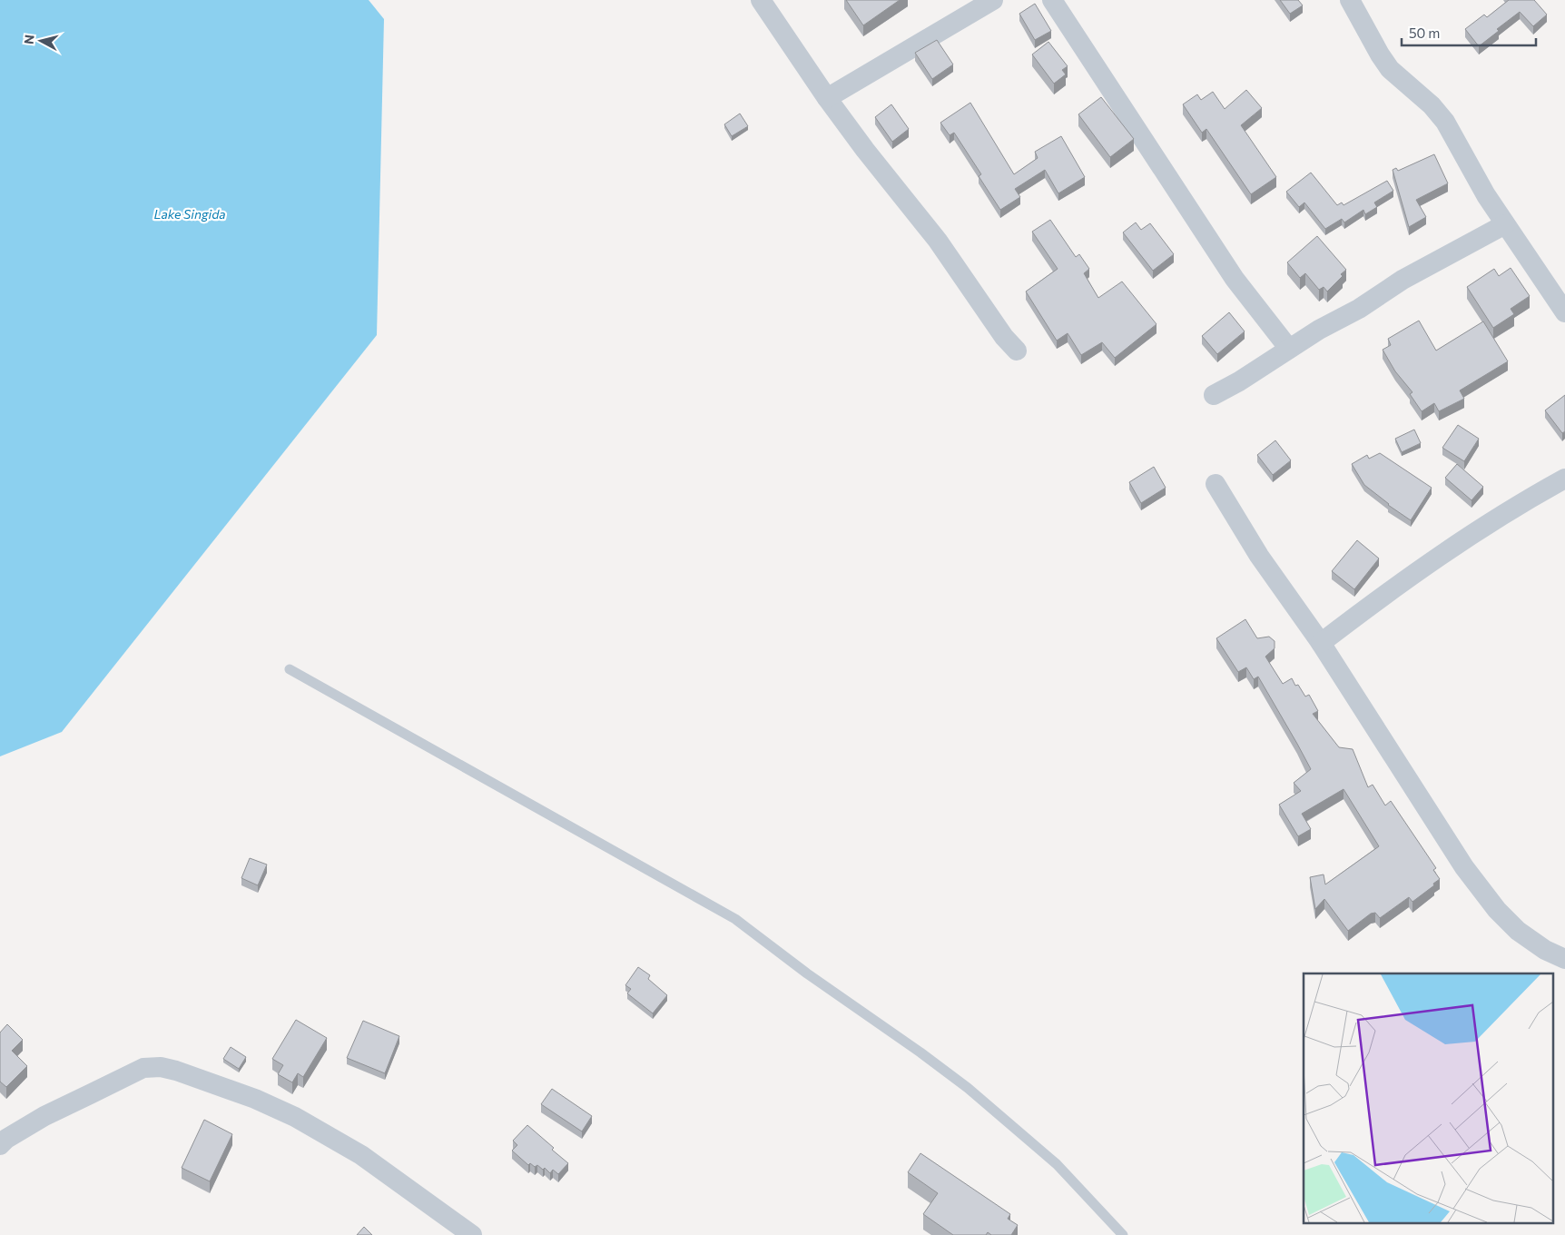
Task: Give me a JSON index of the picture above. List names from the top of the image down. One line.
{"water":["Lake Singida"],"scale_bar":"50 m","north":"left"}
